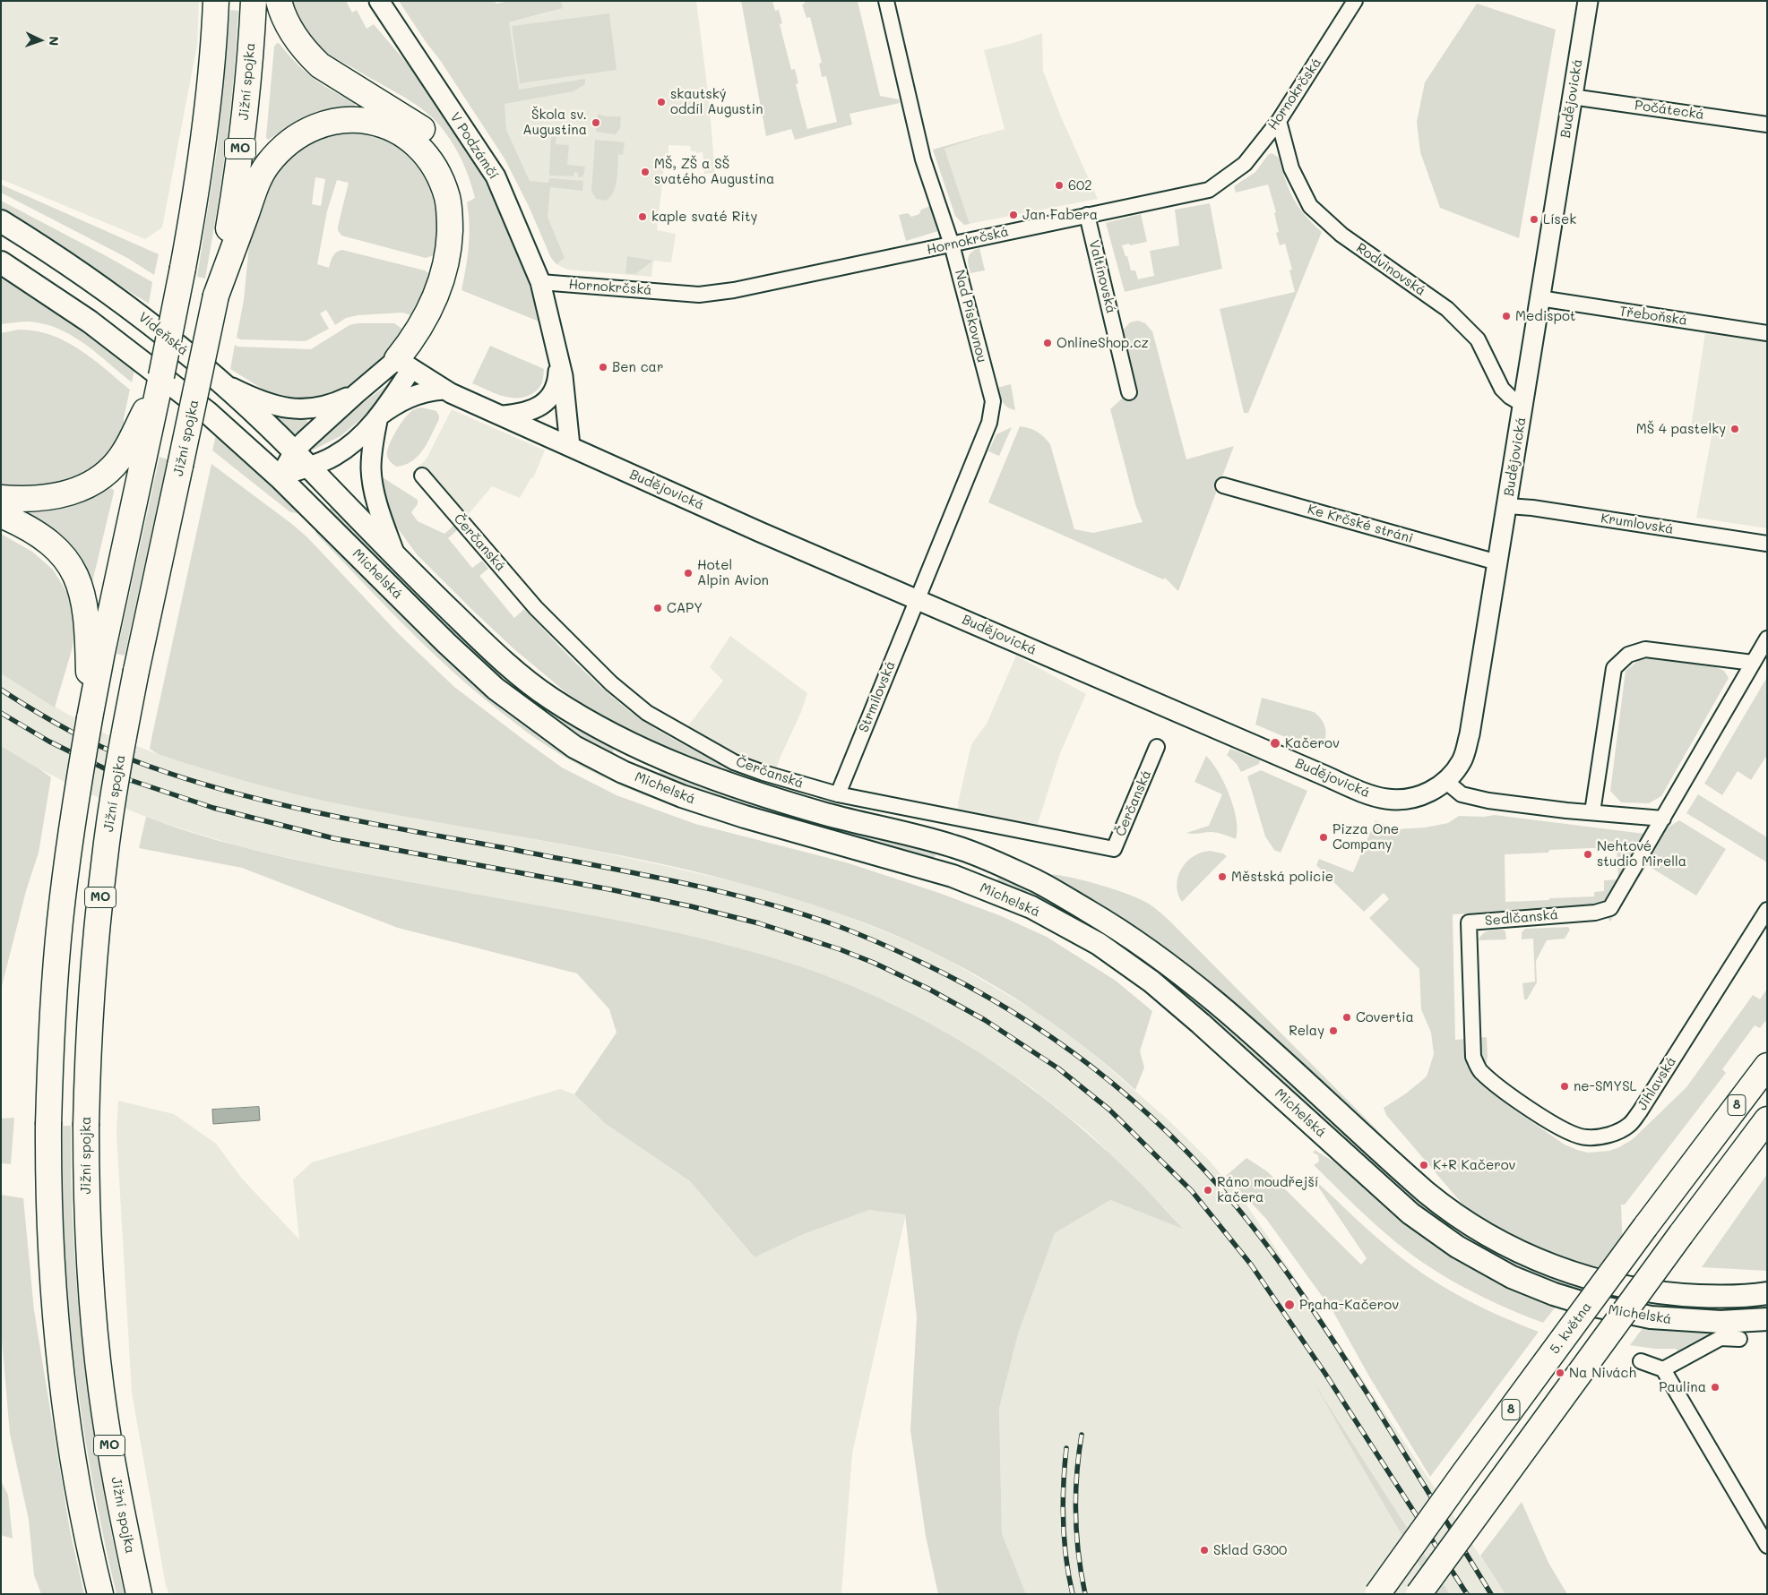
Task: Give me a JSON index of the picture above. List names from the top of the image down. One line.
{"streets":{"highway":["Jižní spojka","MO","8","5. května"],"main road":["Vídeňská","Michelská"],"street":["Hornokrčská","Budějovická","Počátecká","V Podzámčí","Rodvinovská","Valtínovská","Nad Pískovnou","Třeboňská","Ke Krčské stráni","Krumlovská","Čerčanská","Strmilovská","Sedlčanská","Jihlavská"]},"crossings":[["Hornokrčská","V Podzámčí"],["Hornokrčská","Rodvinovská"],["Hornokrčská","Valtínovská"],["Hornokrčská","Nad Pískovnou"],["Budějovická","Počátecká"],["Budějovická","V Podzámčí"],["Budějovická","Rodvinovská"],["Budějovická","Nad Pískovnou"],["Budějovická","Třeboňská"],["Budějovická","Ke Krčské stráni"],["Budějovická","Krumlovská"],["Budějovická","Strmilovská"],["Nad Pískovnou","Strmilovská"],["Vídeňská","Michelská"],["Čerčanská","Strmilovská"],["Sedlčanská","Jihlavská"]],"places":["skautský oddíl Augustin","Škola sv. Augustina","MŠ, ZŠ a SŠ svatého Augustina","602","Jan Fabera","kaple svaté Rity","Lísek","Medispot","OnlineShop.cz","Ben car","MŠ 4 pastelky","Hotel Alpin Avion","CAPY","Kačerov","Pizza One Company","Nehtové studio Mirella","Městská policie","Covertia","Relay","ne-SMYSL","K+R Kačerov","Ráno moudřejší kačera","Praha-Kačerov","Na Nivách","Paulina","Sklad G300"],"north":"right"}
